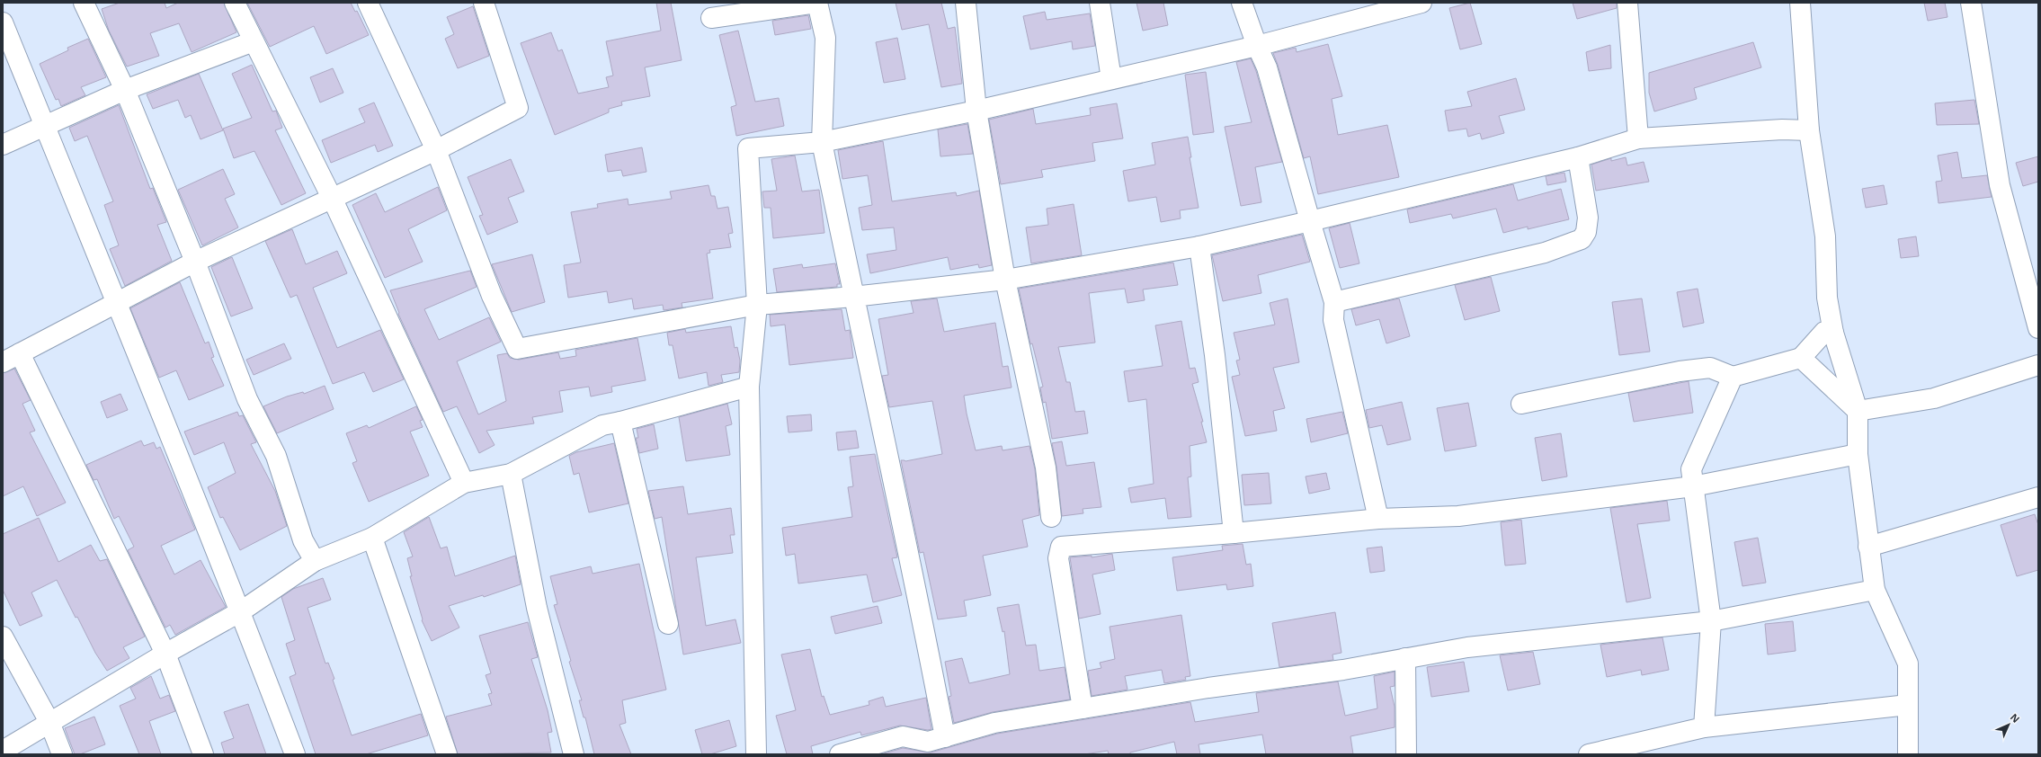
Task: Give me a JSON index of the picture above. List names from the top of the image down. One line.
{"north":"top right"}
